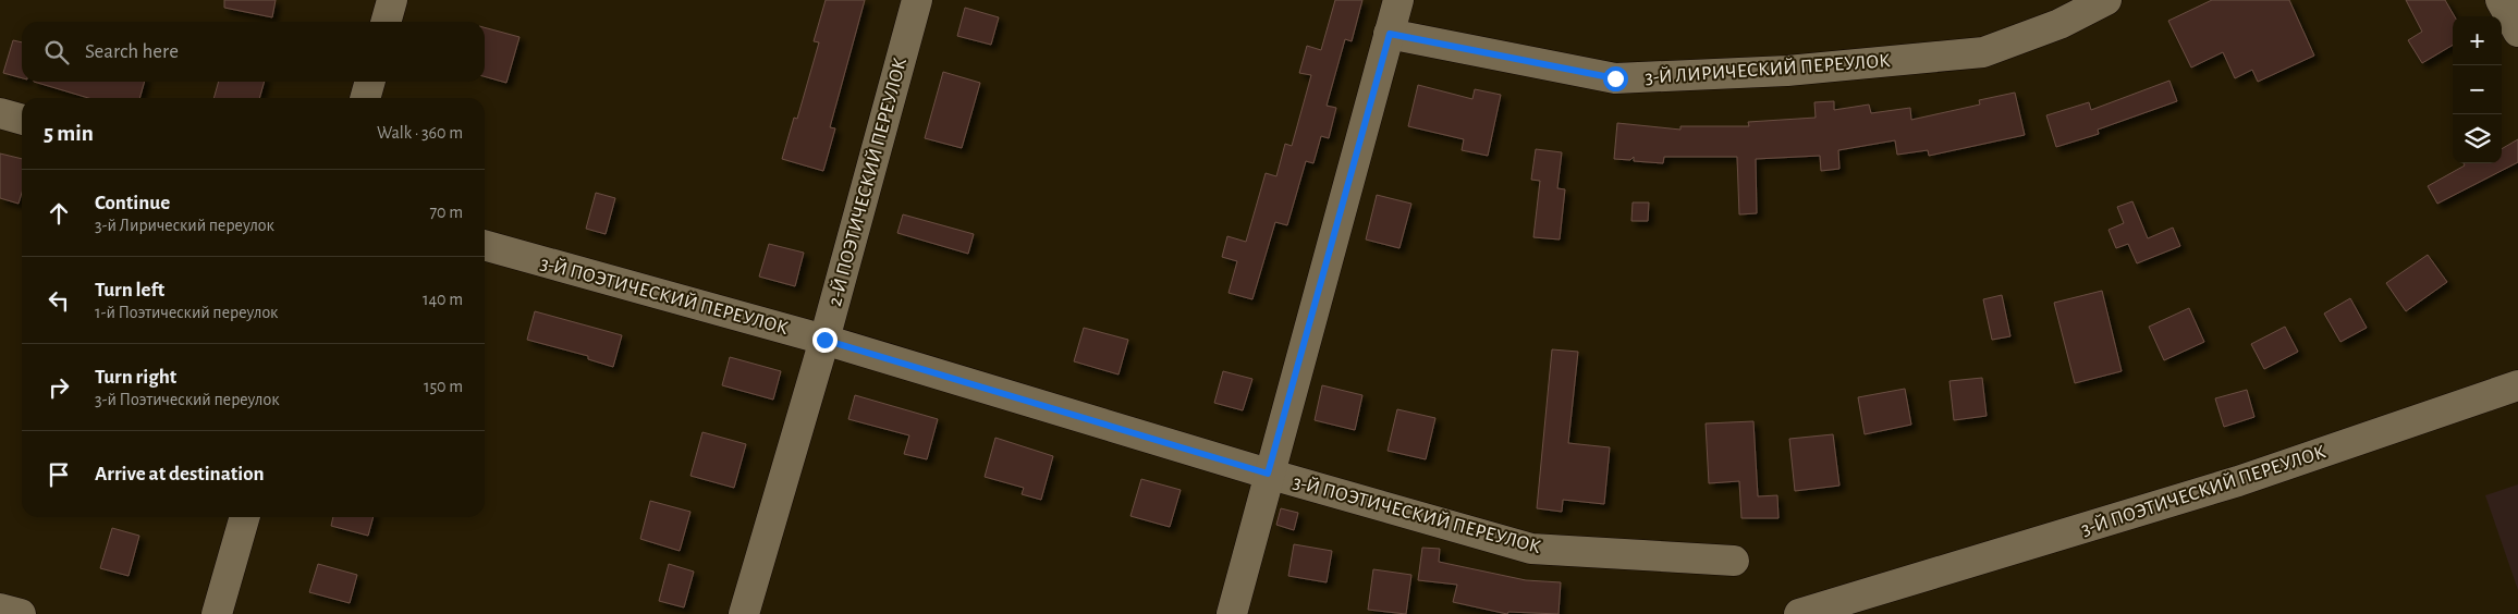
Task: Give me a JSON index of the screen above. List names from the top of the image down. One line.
{"streets":{"street":["3-Й ЛИРИЧЕСКИЙ ПЕРЕУЛОК","2-Й ПОЭТИЧЕСКИЙ ПЕРЕУЛОК","3-Й ПОЭТИЧЕСКИЙ ПЕРЕУЛОК"]},"crossings":[["2-Й ПОЭТИЧЕСКИЙ ПЕРЕУЛОК","3-Й ПОЭТИЧЕСКИЙ ПЕРЕУЛОК"]],"page":{"map_buttons":["+","−"],"search":"Search here","heading":["5 min","Walk · 360 m"],"list":[["Continue","3-й Лирический переулок","70 m"],["Turn left","1-й Поэтический переулок","140 m"],["Turn right","3-й Поэтический переулок","150 m"],"Arrive at destination"]}}
